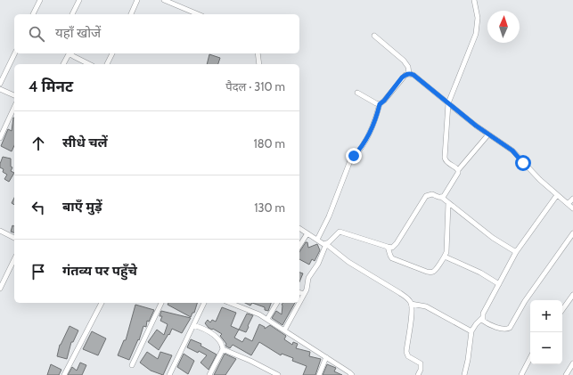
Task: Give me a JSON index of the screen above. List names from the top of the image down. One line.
{"north":"top","page":{"search":"यहाँ खोजें","heading":["4 मिनट","पैदल · 310 m"],"list":[["सीधे चलें","180 m"],["बाएँ मुड़ें","130 m"],"गंतव्य पर पहुँचे"],"map_buttons":["+","−"]}}
